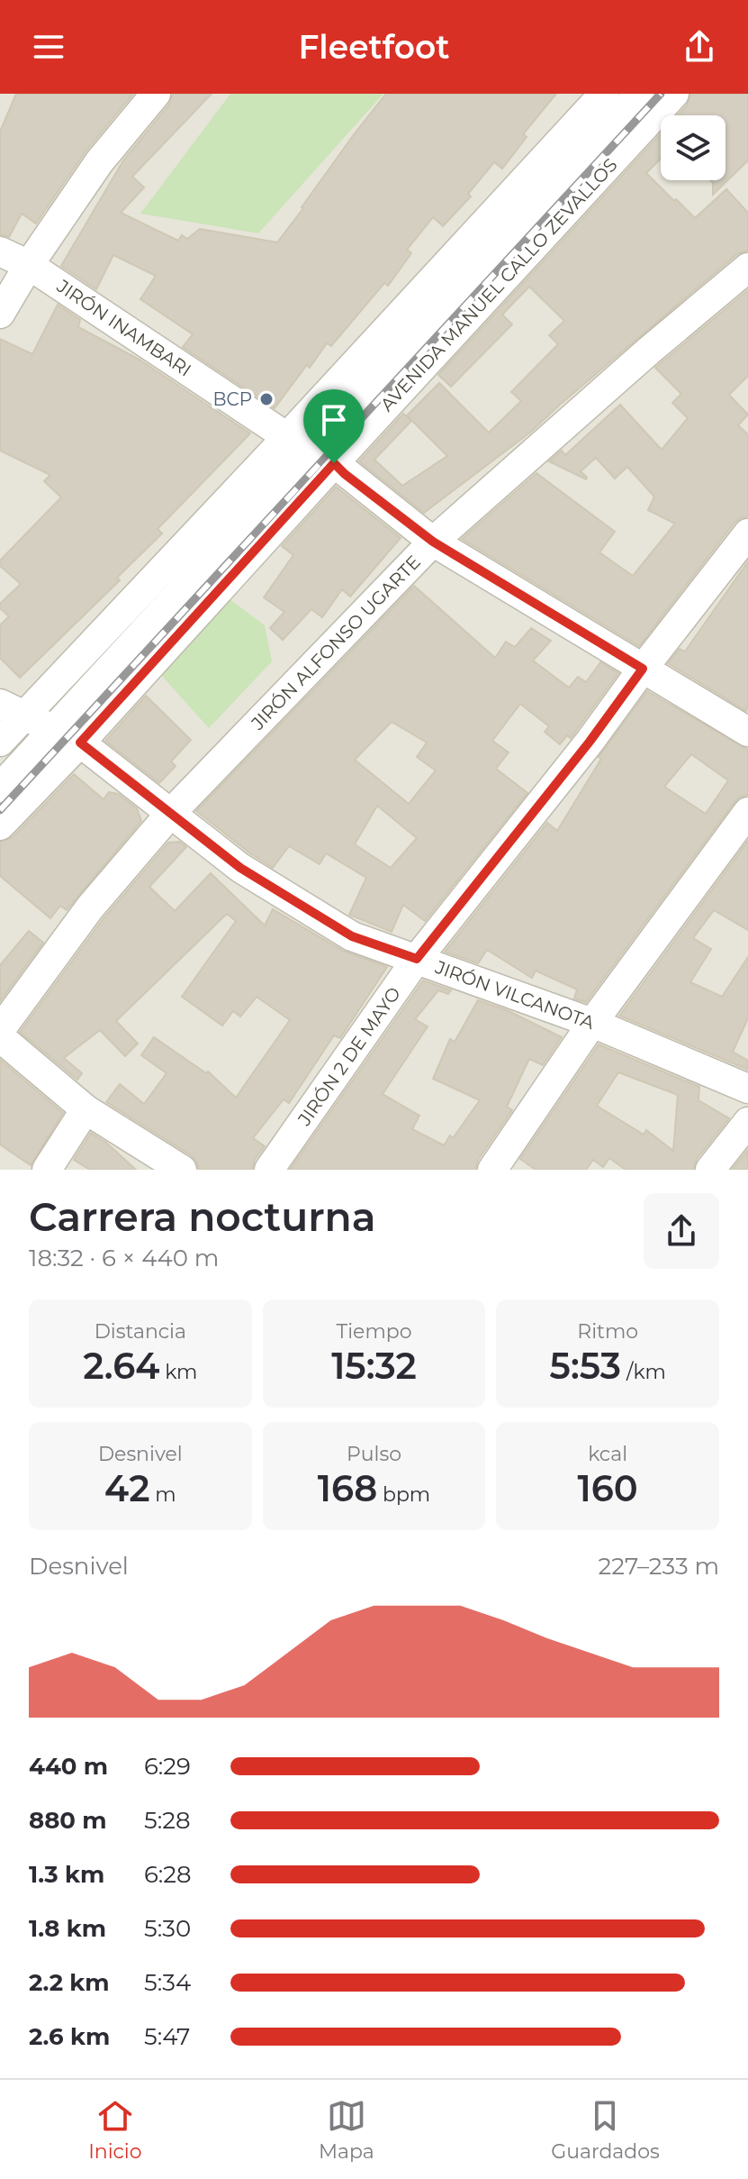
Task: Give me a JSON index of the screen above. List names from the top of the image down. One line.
{"streets":{"street":["AVENIDA MANUEL CALLO ZEVALLOS","JIRÓN INAMBARI","JIRÓN ALFONSO UGARTE","JIRÓN VILCANOTA","JIRÓN 2 DE MAYO"]},"crossings":[["AVENIDA MANUEL CALLO ZEVALLOS","JIRÓN INAMBARI"],["AVENIDA MANUEL CALLO ZEVALLOS","JIRÓN VILCANOTA"],["JIRÓN INAMBARI","JIRÓN ALFONSO UGARTE"],["JIRÓN INAMBARI","JIRÓN 2 DE MAYO"],["JIRÓN ALFONSO UGARTE","JIRÓN VILCANOTA"],["JIRÓN VILCANOTA","JIRÓN 2 DE MAYO"]],"places":["BCP"],"page":{"header":"Fleetfoot","heading":["Carrera nocturna","18:32 · 6 × 440 m"],"stats":[["Distancia","2.64 km"],["Tiempo","15:32"],["Ritmo","5:53 /km"],["Desnivel","42 m"],["Pulso","168 bpm"],["kcal","160"]],"chart":["Desnivel","227–233 m"],"list":[{"name":"440 m","note":"6:29"},{"name":"880 m","note":"5:28"},{"name":"1.3 km","note":"6:28"},{"name":"1.8 km","note":"5:30"},{"name":"2.2 km","note":"5:34"},{"name":"2.6 km","note":"5:47"}],"tabs":["Inicio","Mapa","Guardados"]}}
